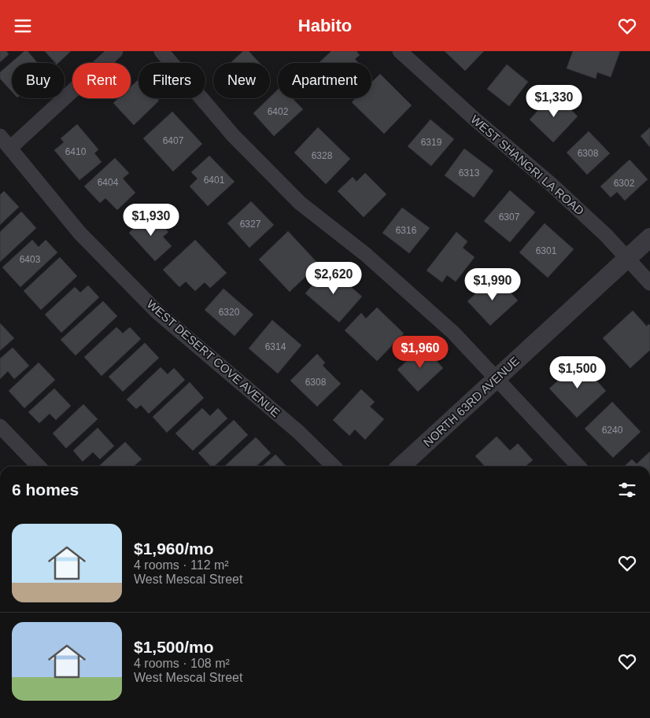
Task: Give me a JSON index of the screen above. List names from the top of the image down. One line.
{"streets":{"street":["WEST SHANGRI LA ROAD","WEST DESERT COVE AVENUE","NORTH 63RD AVENUE"]},"crossings":[["WEST SHANGRI LA ROAD","NORTH 63RD AVENUE"]],"house_numbers":["6402","6407","6319","6410","6308","6328","6313","6401","6404","6302","6307","6327","6316","6301","6403","6320","6314","6308","6240"],"page":{"header":"Habito","chip":["Buy","Rent","Filters","New","Apartment"],"price":["$1,330","$1,930","$2,620","$1,990","$1,960","$1,500"],"heading":"6 homes","list":[{"name":"$1,960/mo","note":"4 rooms · 112 m² · West Mescal Street"},{"name":"$1,500/mo","note":"4 rooms · 108 m² · West Mescal Street"}]}}
